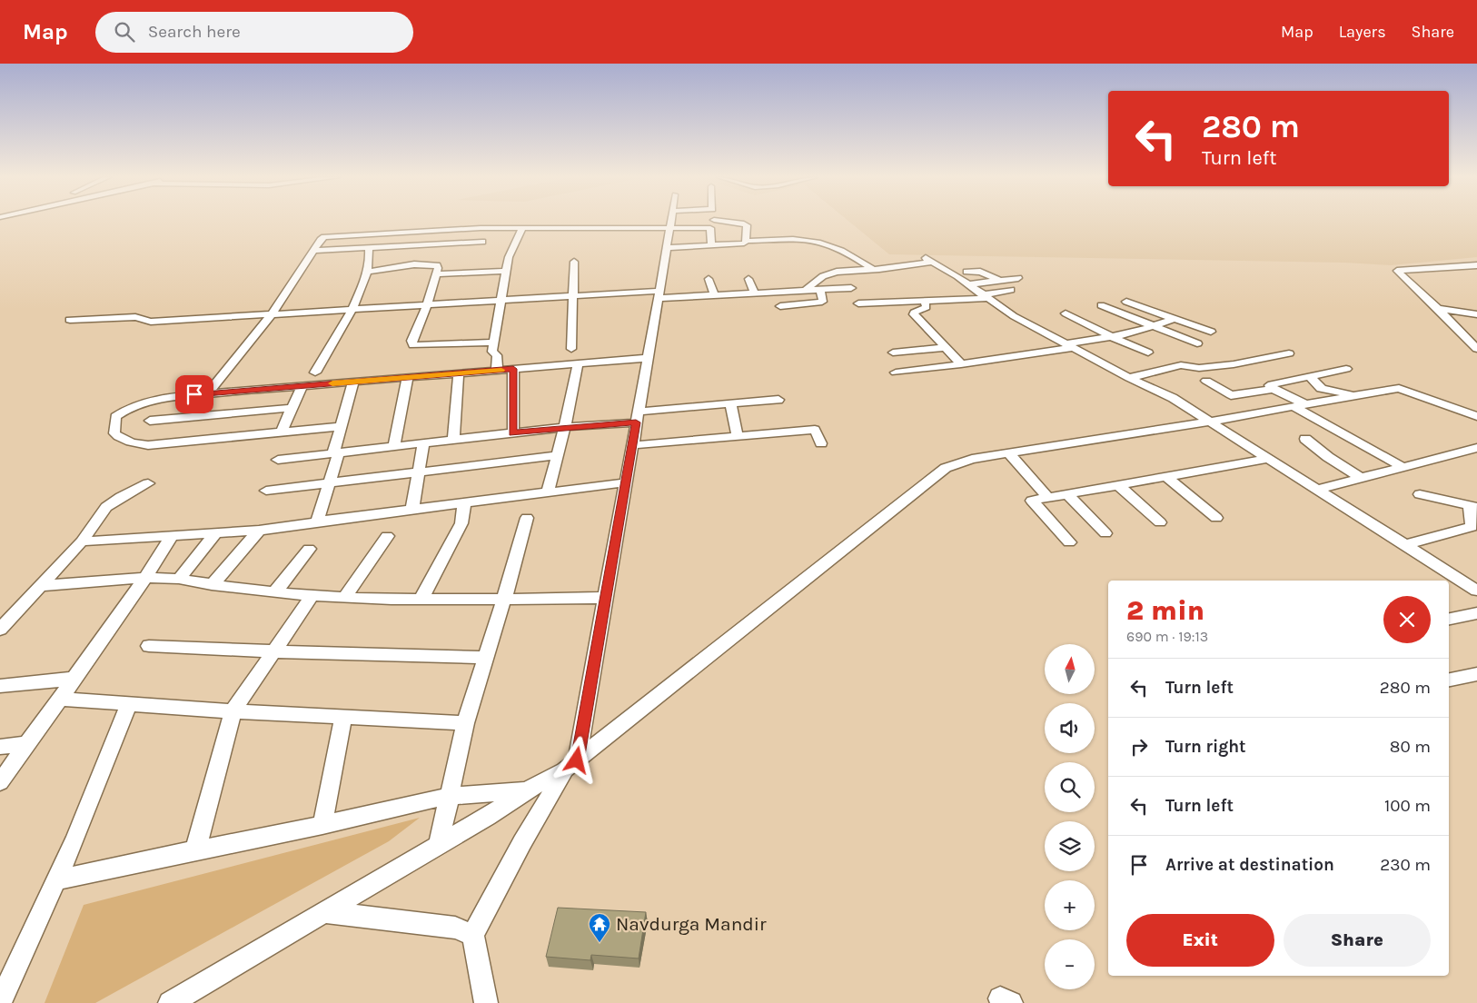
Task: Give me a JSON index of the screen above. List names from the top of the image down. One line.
{"places":{"temple":["Navdurga Mandir"]},"north":"top","page":{"header":"Map","search":"Search here","nav":["Map","Layers","Share"],"turn":["280 m","Turn left"],"heading":["2 min","690 m · 19:13"],"map_buttons":["+","−"],"list":[{"name":"Turn left","value":"280 m"},{"name":"Turn right","value":"80 m"},{"name":"Turn left","value":"100 m"},{"name":"Arrive at destination","value":"230 m"}],"buttons":["Exit","Share"]}}
